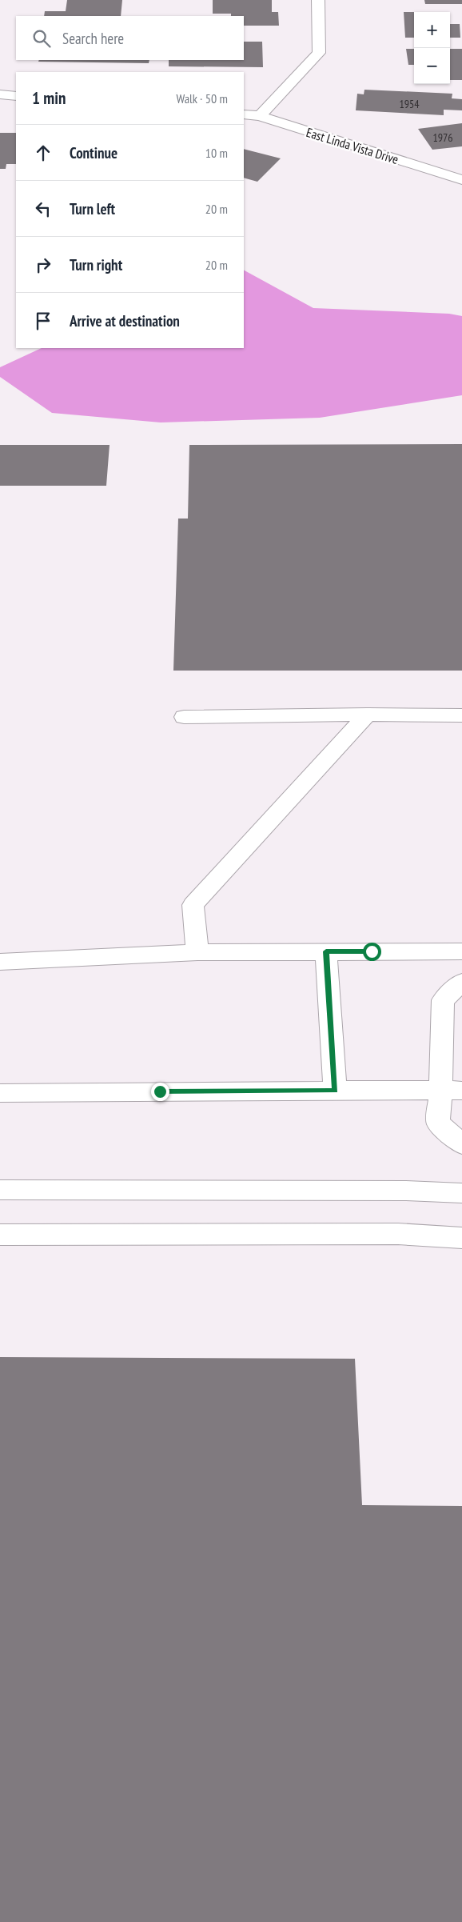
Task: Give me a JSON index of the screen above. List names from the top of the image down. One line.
{"streets":{"street":["East Linda Vista Drive"]},"house_numbers":["1954","1976"],"page":{"map_buttons":["+","−"],"search":"Search here","heading":["1 min","Walk · 50 m"],"list":[["Continue","10 m"],["Turn left","20 m"],["Turn right","20 m"],"Arrive at destination"]}}
